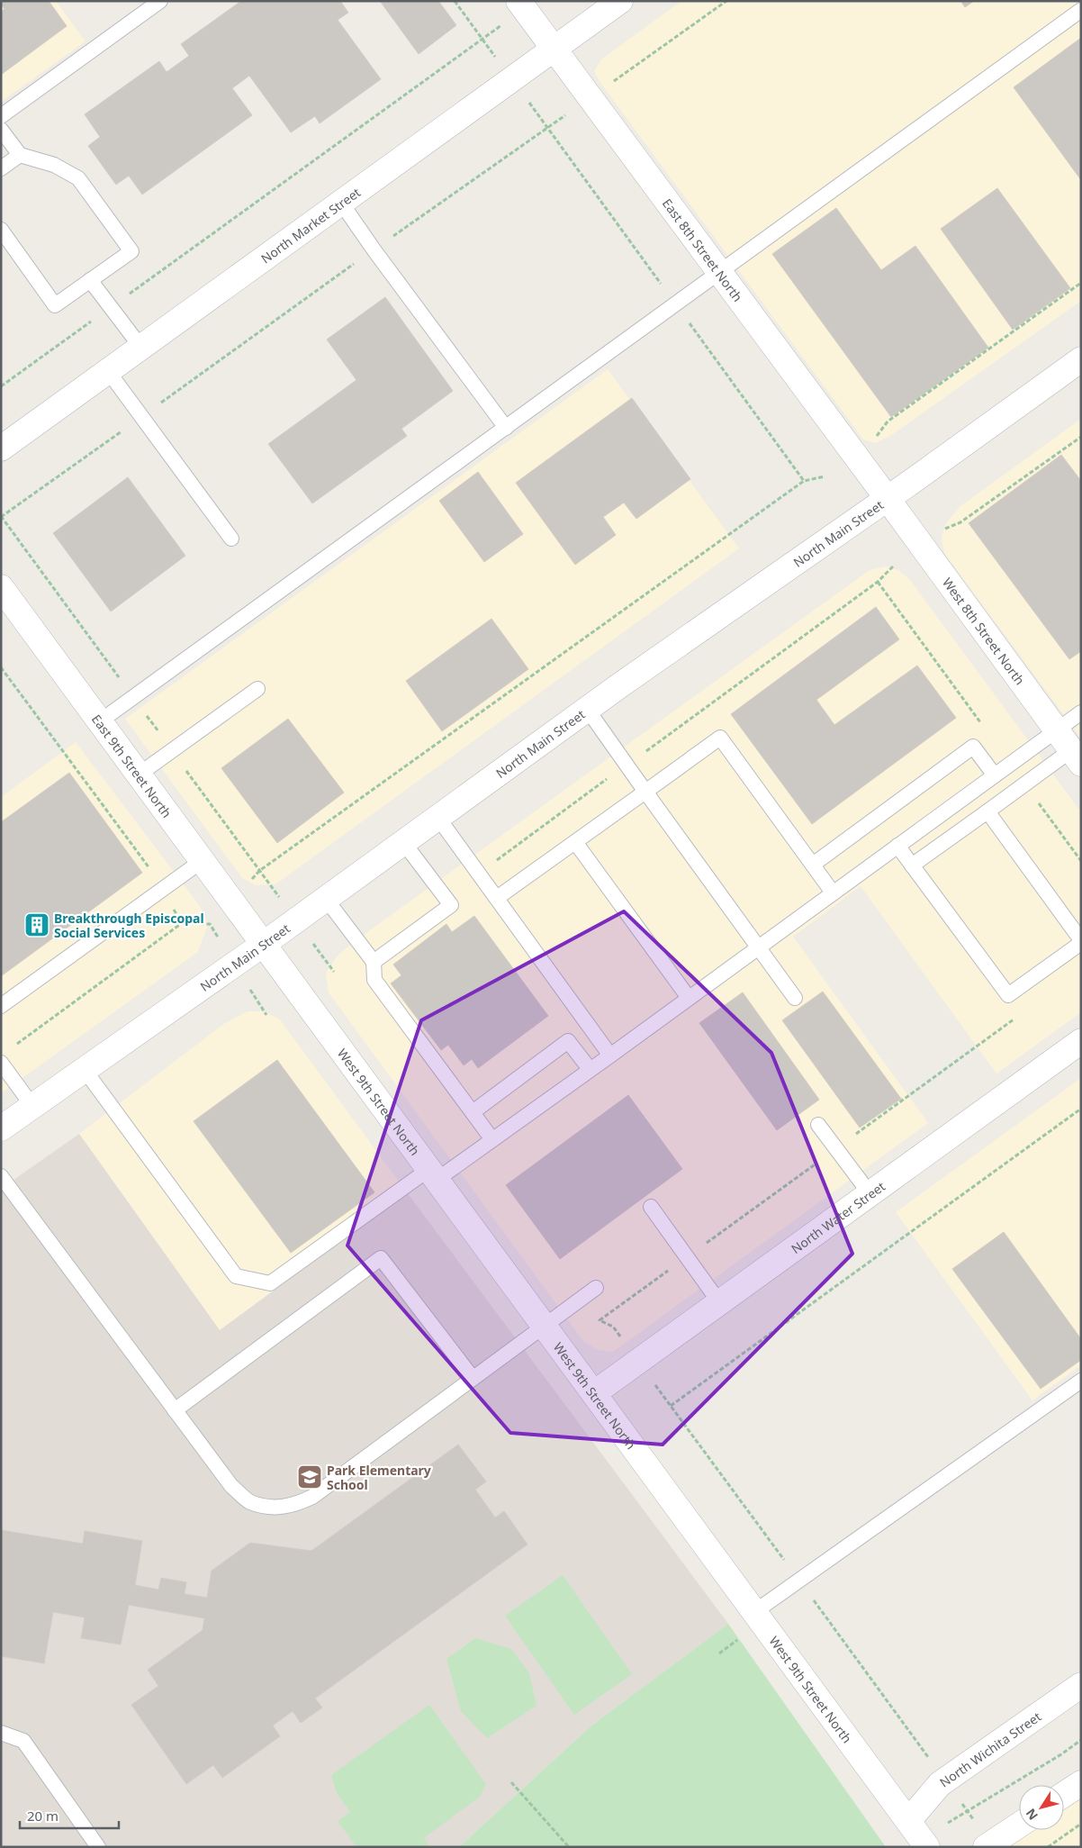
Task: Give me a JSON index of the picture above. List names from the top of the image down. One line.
{"streets":{"street":["North Market Street","East 8th Street North","North Main Street","West 8th Street North","East 9th Street North","West 9th Street North","North Water Street","North Wichita Street"]},"crossings":[["North Market Street","East 8th Street North"],["East 8th Street North","North Main Street"],["East 8th Street North","West 8th Street North"],["North Main Street","West 8th Street North"],["North Main Street","East 9th Street North"],["North Main Street","West 9th Street North"],["East 9th Street North","West 9th Street North"],["West 9th Street North","North Water Street"],["West 9th Street North","North Wichita Street"]],"places":{"building":["Breakthrough Episcopal Social Services"],"school or university":["Park Elementary School"]},"scale_bar":"20 m","north":"bottom left"}
